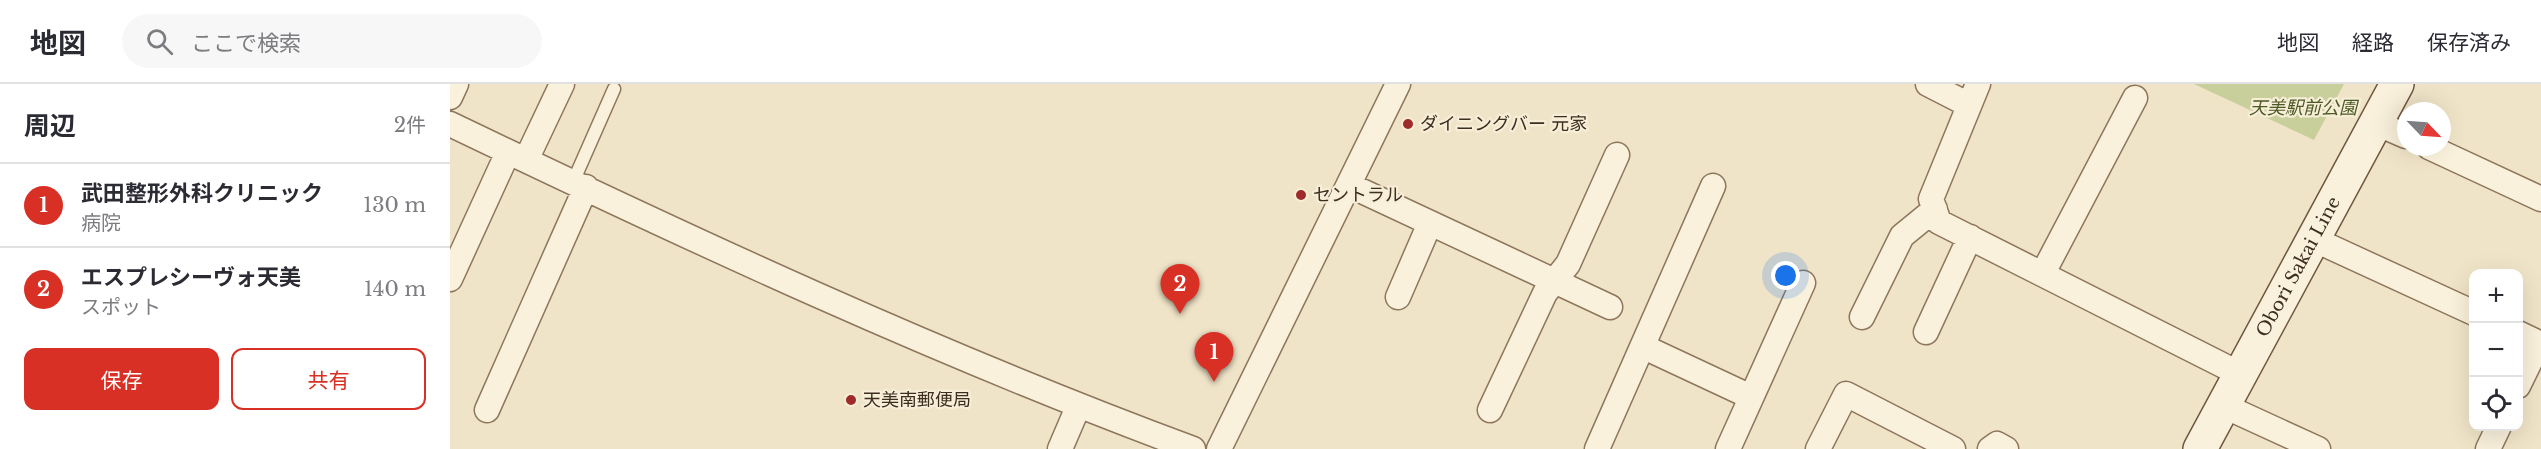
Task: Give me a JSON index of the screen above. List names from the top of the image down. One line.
{"streets":{"main road":["Obori Sakai Line"]},"parks":["天美駅前公園"],"places":["ダイニングバー 元家","セントラル","天美南郵便局"],"north":"bottom right","page":{"header":"地図","search":"ここで検索","nav":["地図","経路","保存済み"],"heading":["周辺","2件"],"list":[{"mark":"1","name":"武田整形外科クリニック","note":"病院","value":"130 m"},{"mark":"2","name":"エスプレシーヴォ天美","note":"スポット","value":"140 m"}],"pins":["2","1"],"map_buttons":["+","−"],"buttons":["保存","共有"]}}
